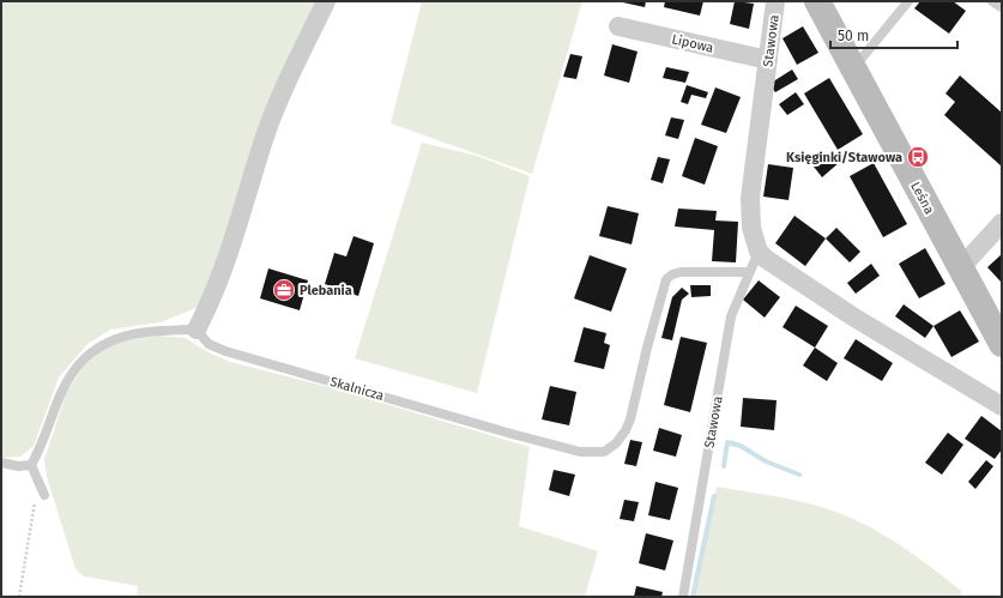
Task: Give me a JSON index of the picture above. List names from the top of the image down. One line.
{"streets":{"main road":["Leśna"],"street":["Stawowa","Lipowa"],"lane":["Skalnicza"]},"crossings":[["Stawowa","Lipowa"],["Stawowa","Skalnicza"]],"places":{"bus stop":["Księginki/Stawowa"],"office":["Plebania"]},"scale_bar":"50 m"}
